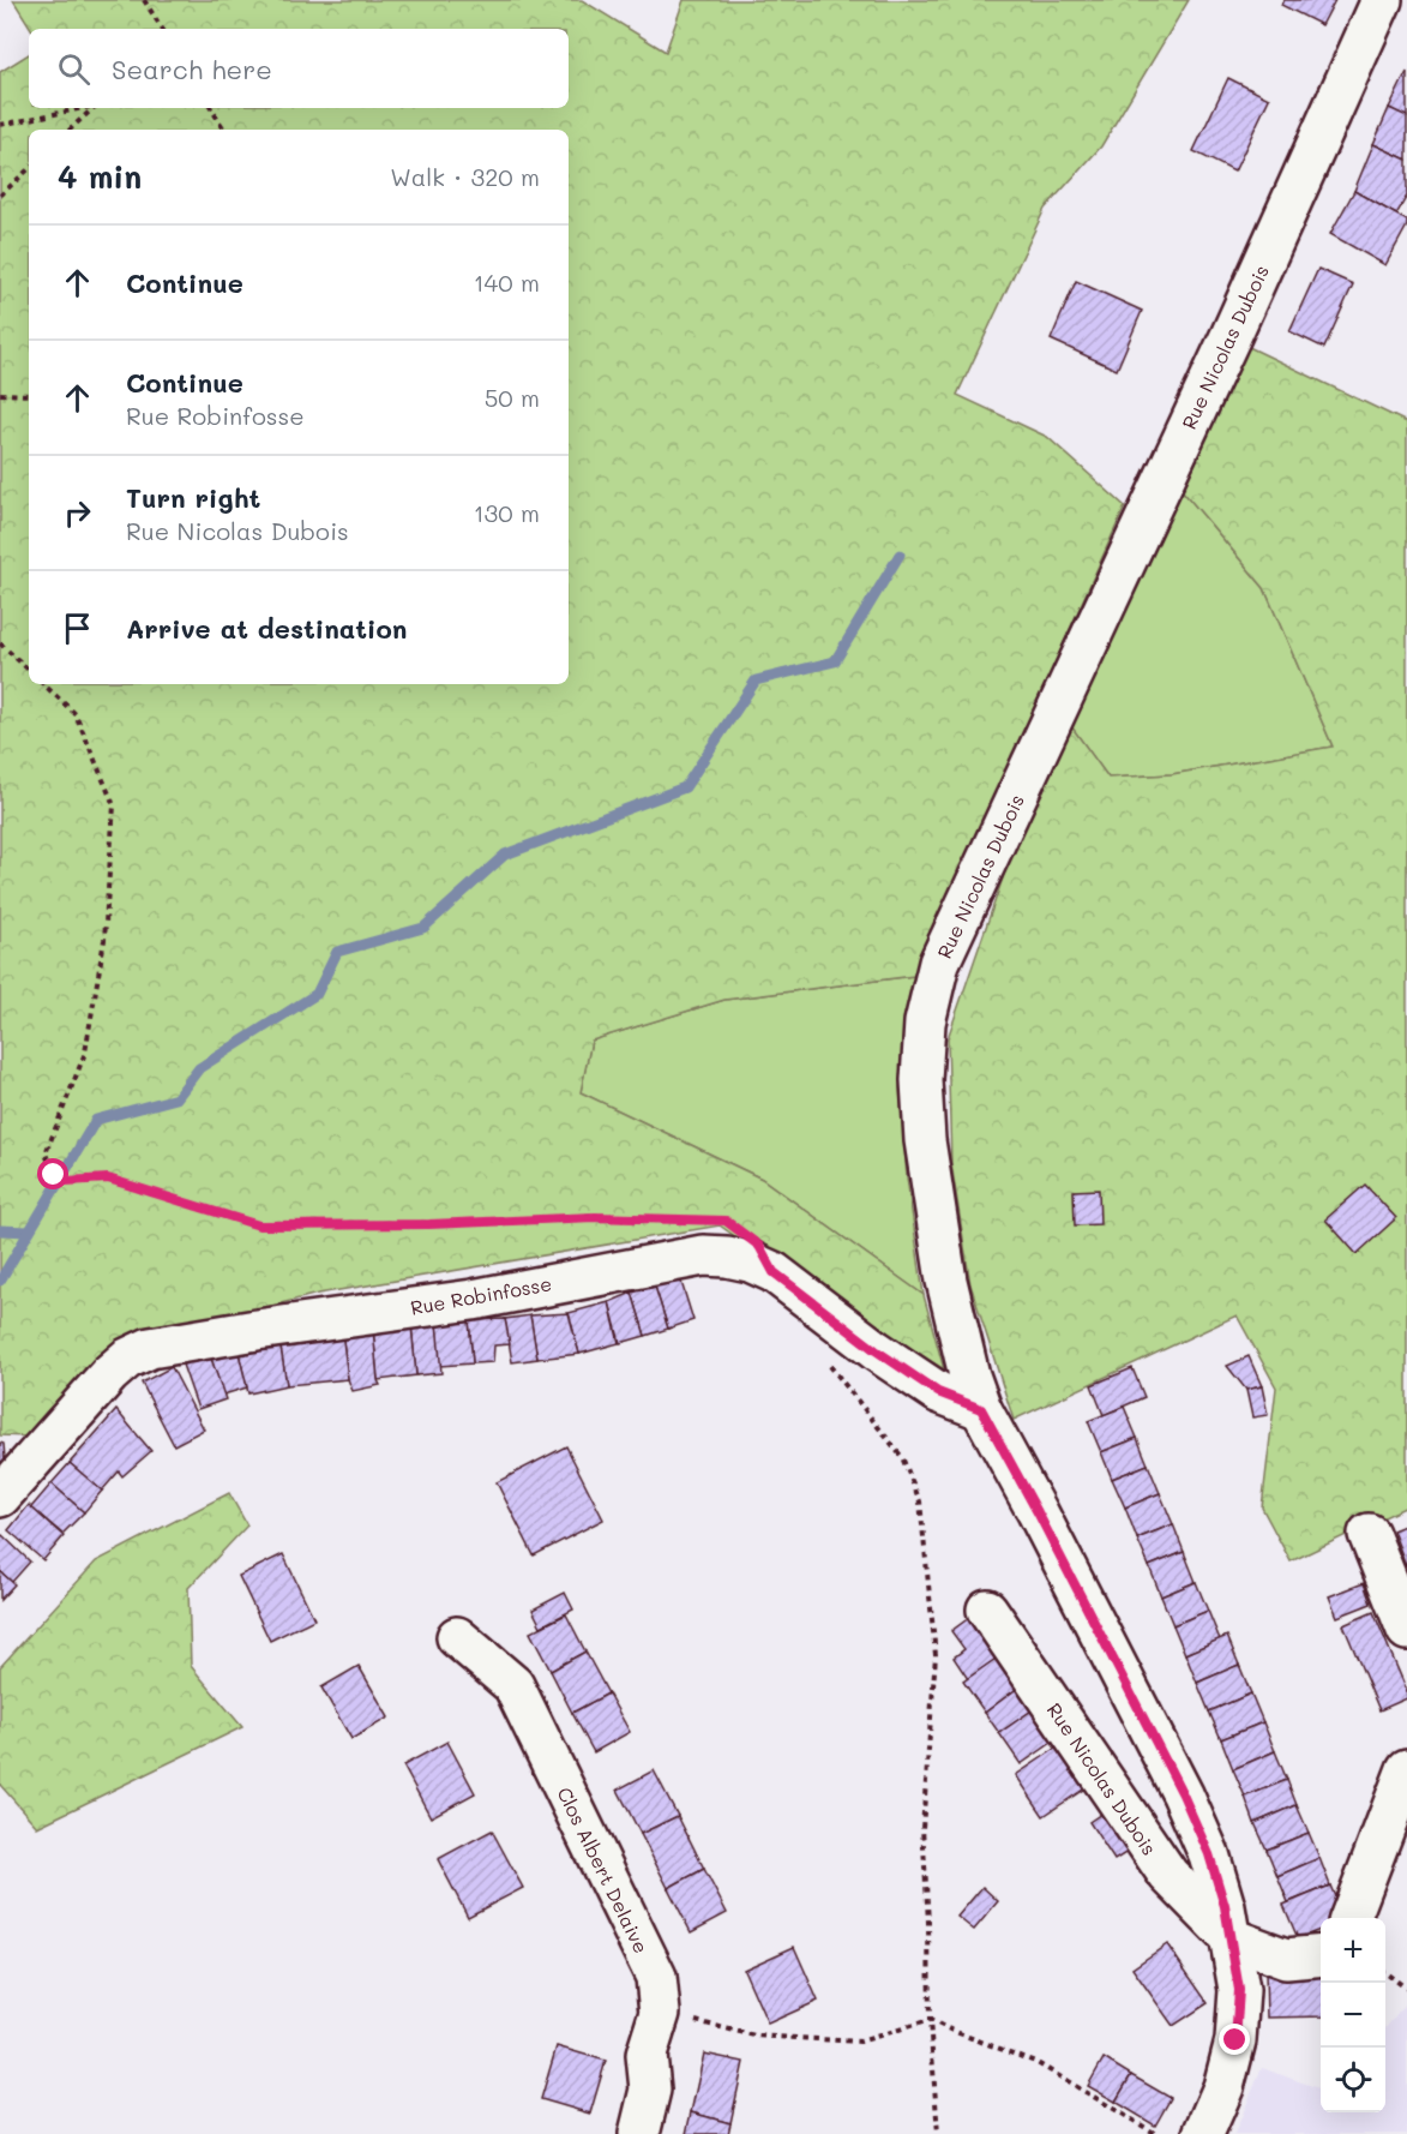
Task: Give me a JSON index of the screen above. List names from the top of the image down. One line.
{"streets":{"street":["Rue Nicolas Dubois","Rue Robinfosse","Clos Albert Delaive"]},"crossings":[["Rue Nicolas Dubois","Rue Robinfosse"]],"page":{"search":"Search here","heading":["4 min","Walk · 320 m"],"list":[["Continue","140 m"],["Continue","Rue Robinfosse","50 m"],["Turn right","Rue Nicolas Dubois","130 m"],"Arrive at destination"],"map_buttons":["+","−"]}}
